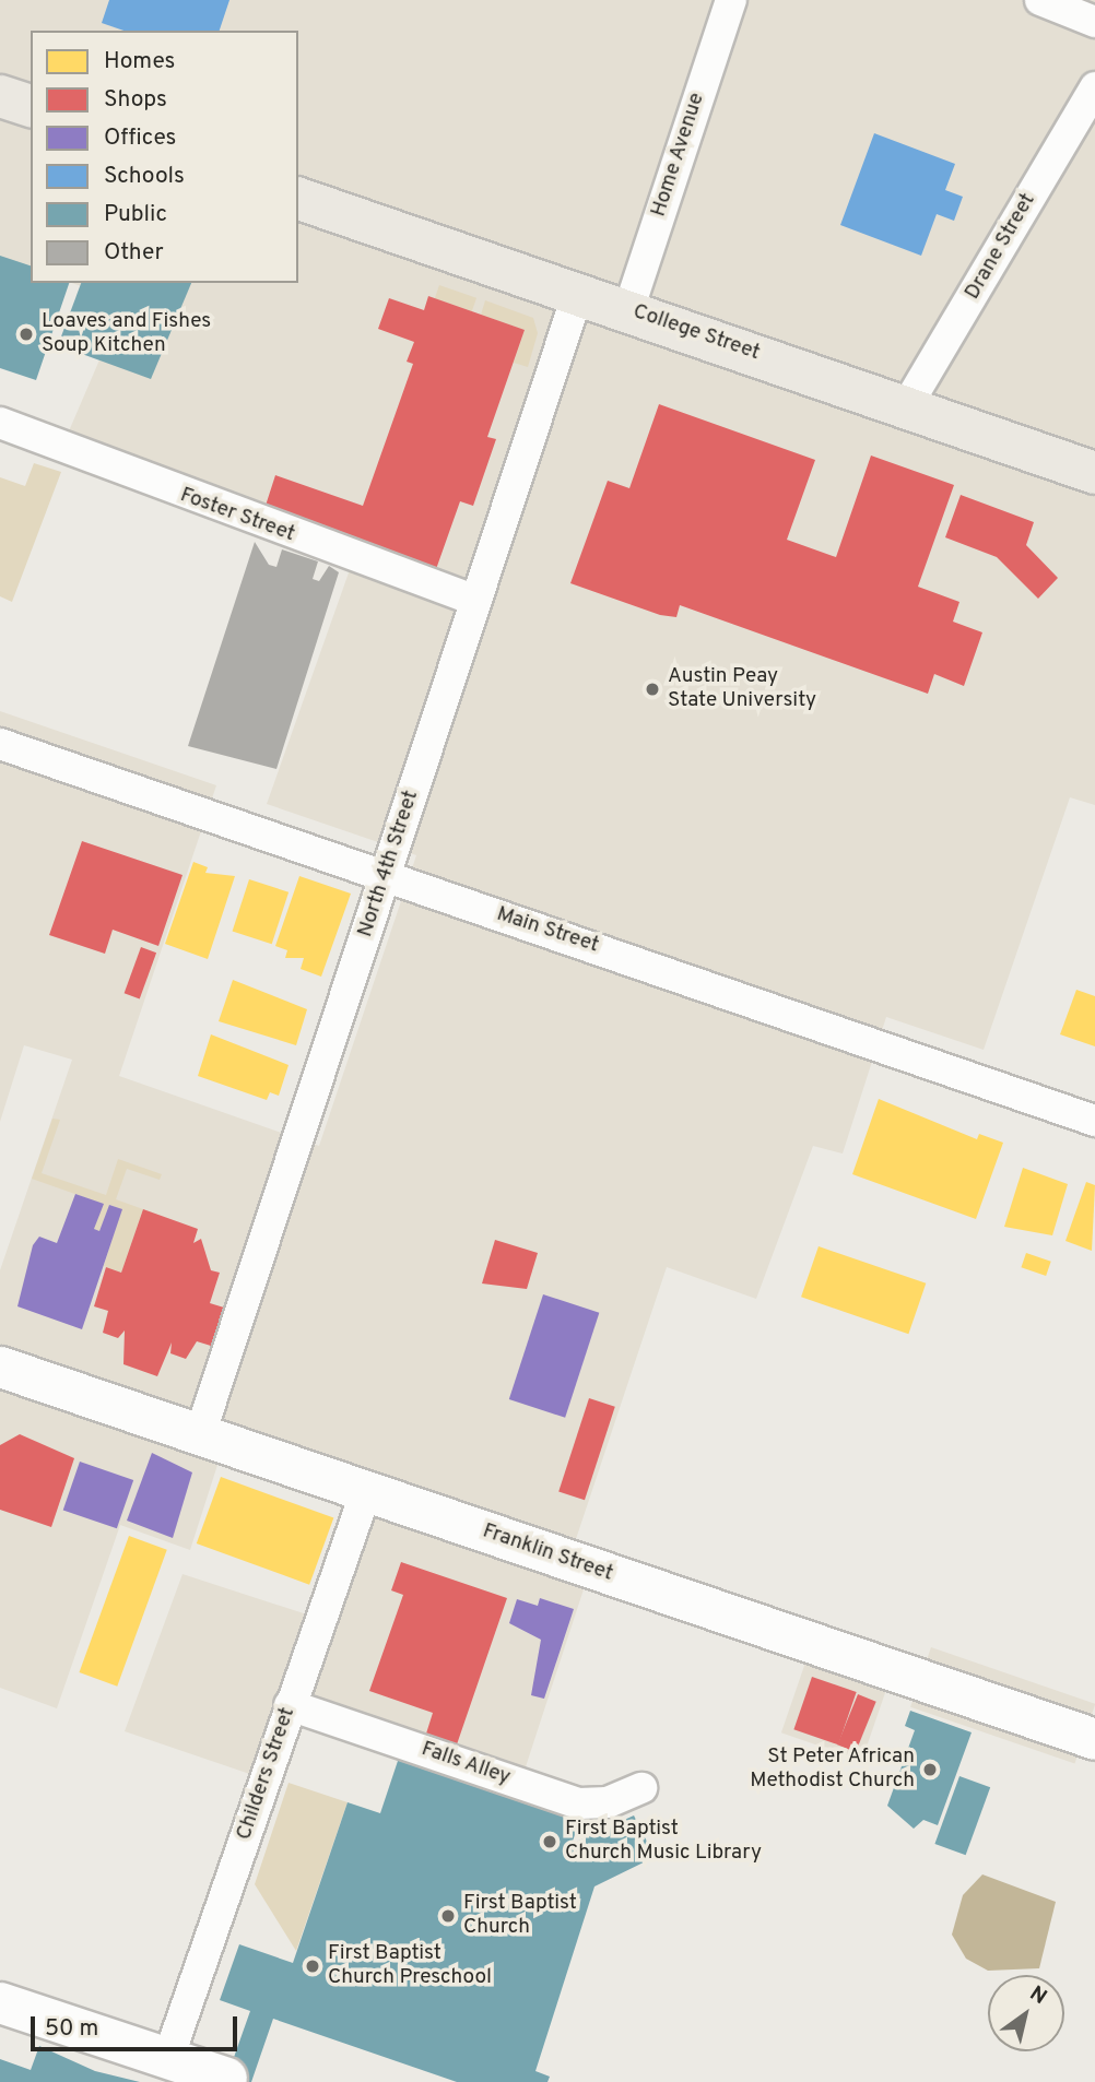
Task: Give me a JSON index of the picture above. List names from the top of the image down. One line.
{"streets":{"main road":["College Street"],"street":["Home Avenue","Drane Street","Foster Street","North 4th Street","Main Street","Franklin Street","Falls Alley","Childers Street"]},"crossings":[["Home Avenue","College Street"],["Drane Street","College Street"],["College Street","North 4th Street"],["Foster Street","North 4th Street"],["North 4th Street","Main Street"],["North 4th Street","Franklin Street"],["Franklin Street","Childers Street"],["Falls Alley","Childers Street"]],"places":["Loaves and Fishes Soup Kitchen","Austin Peay State University","St Peter African Methodist Church","First Baptist Church Music Library","First Baptist Church","First Baptist Church Preschool"],"legend":["Homes","Shops","Offices","Schools","Public","Other"],"scale_bar":"50 m","north":"top right"}
